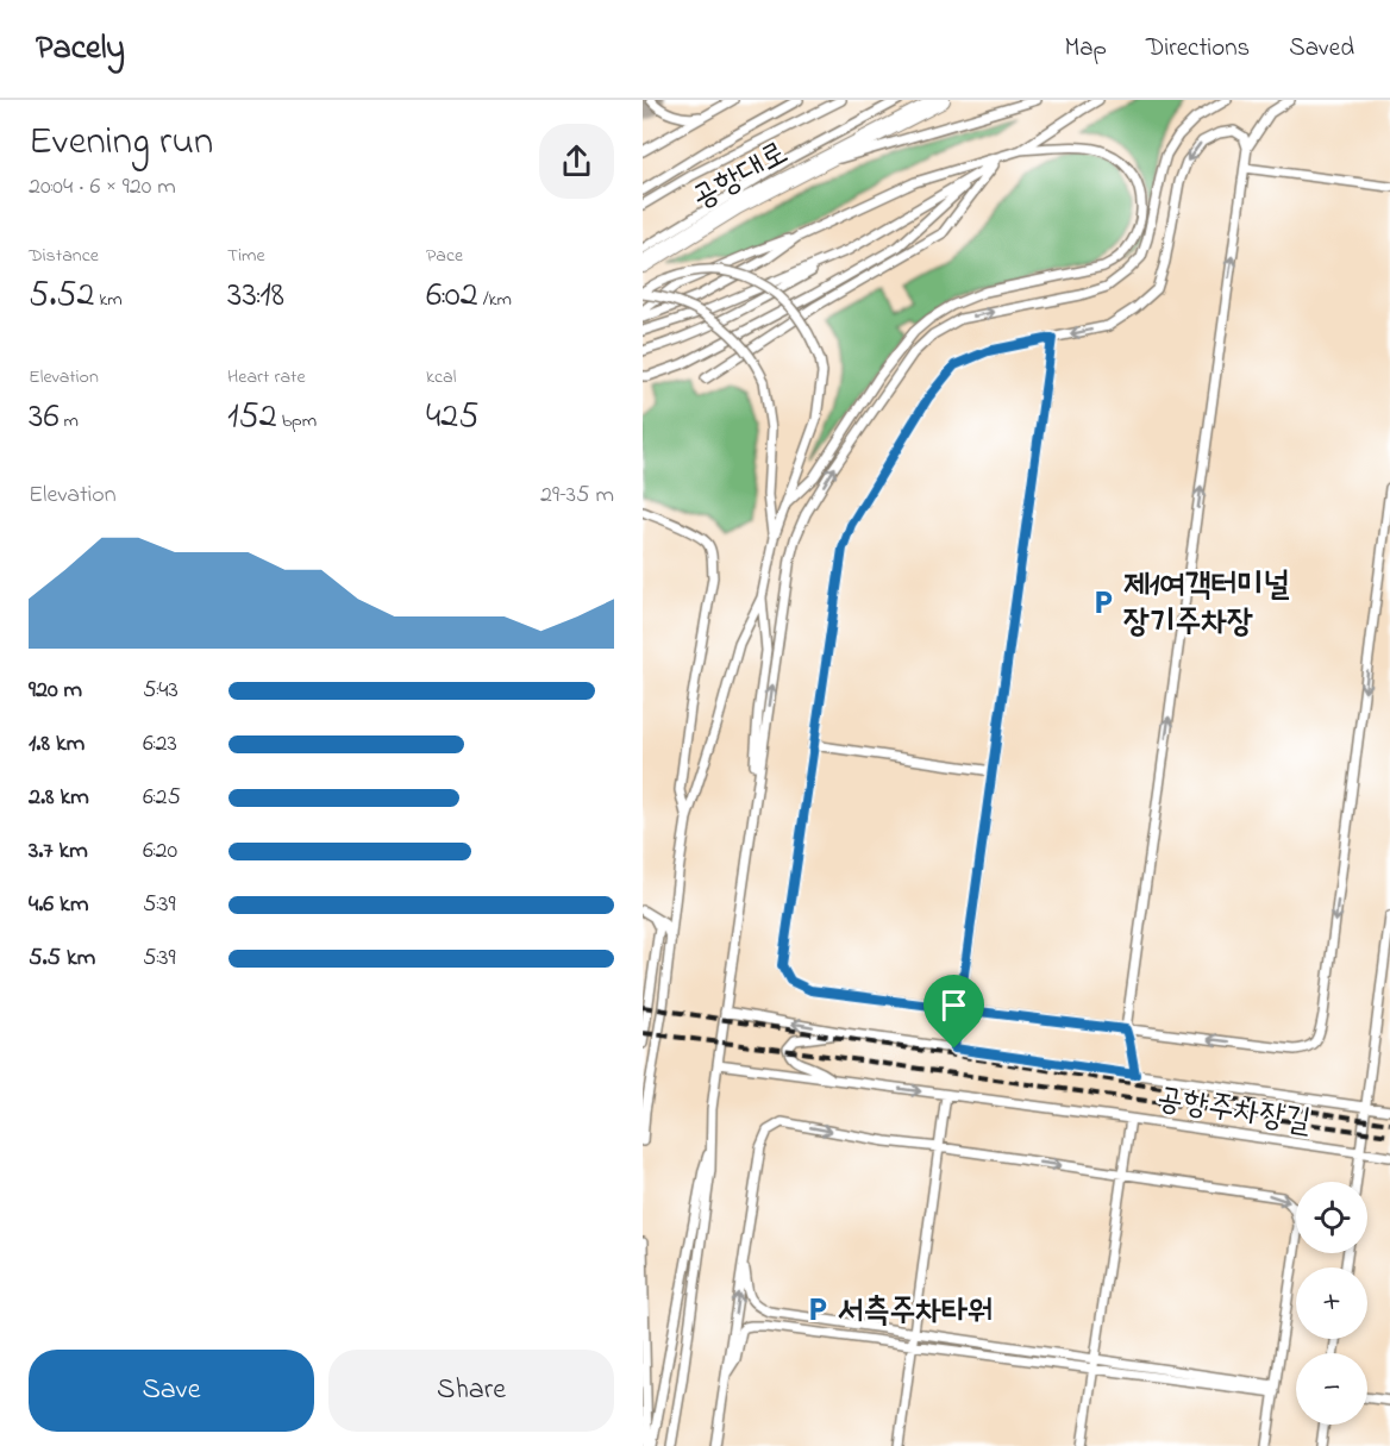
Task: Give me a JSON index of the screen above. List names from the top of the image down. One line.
{"streets":{"street":["공항대로"],"lane":["공항주차장길"]},"places":{"parking":["제1여객터미널 장기주차장","서측주차타워"]},"page":{"header":"Pacely","nav":["Map","Directions","Saved"],"heading":["Evening run","20:04 · 6 × 920 m"],"stats":[["Distance","5.52 km"],["Time","33:18"],["Pace","6:02 /km"],["Elevation","36 m"],["Heart rate","152 bpm"],["kcal","425"]],"chart":["Elevation","29–35 m"],"list":[{"name":"920 m","note":"5:43"},{"name":"1.8 km","note":"6:23"},{"name":"2.8 km","note":"6:25"},{"name":"3.7 km","note":"6:20"},{"name":"4.6 km","note":"5:39"},{"name":"5.5 km","note":"5:39"}],"map_buttons":["+","−"],"buttons":["Save","Share"]}}
